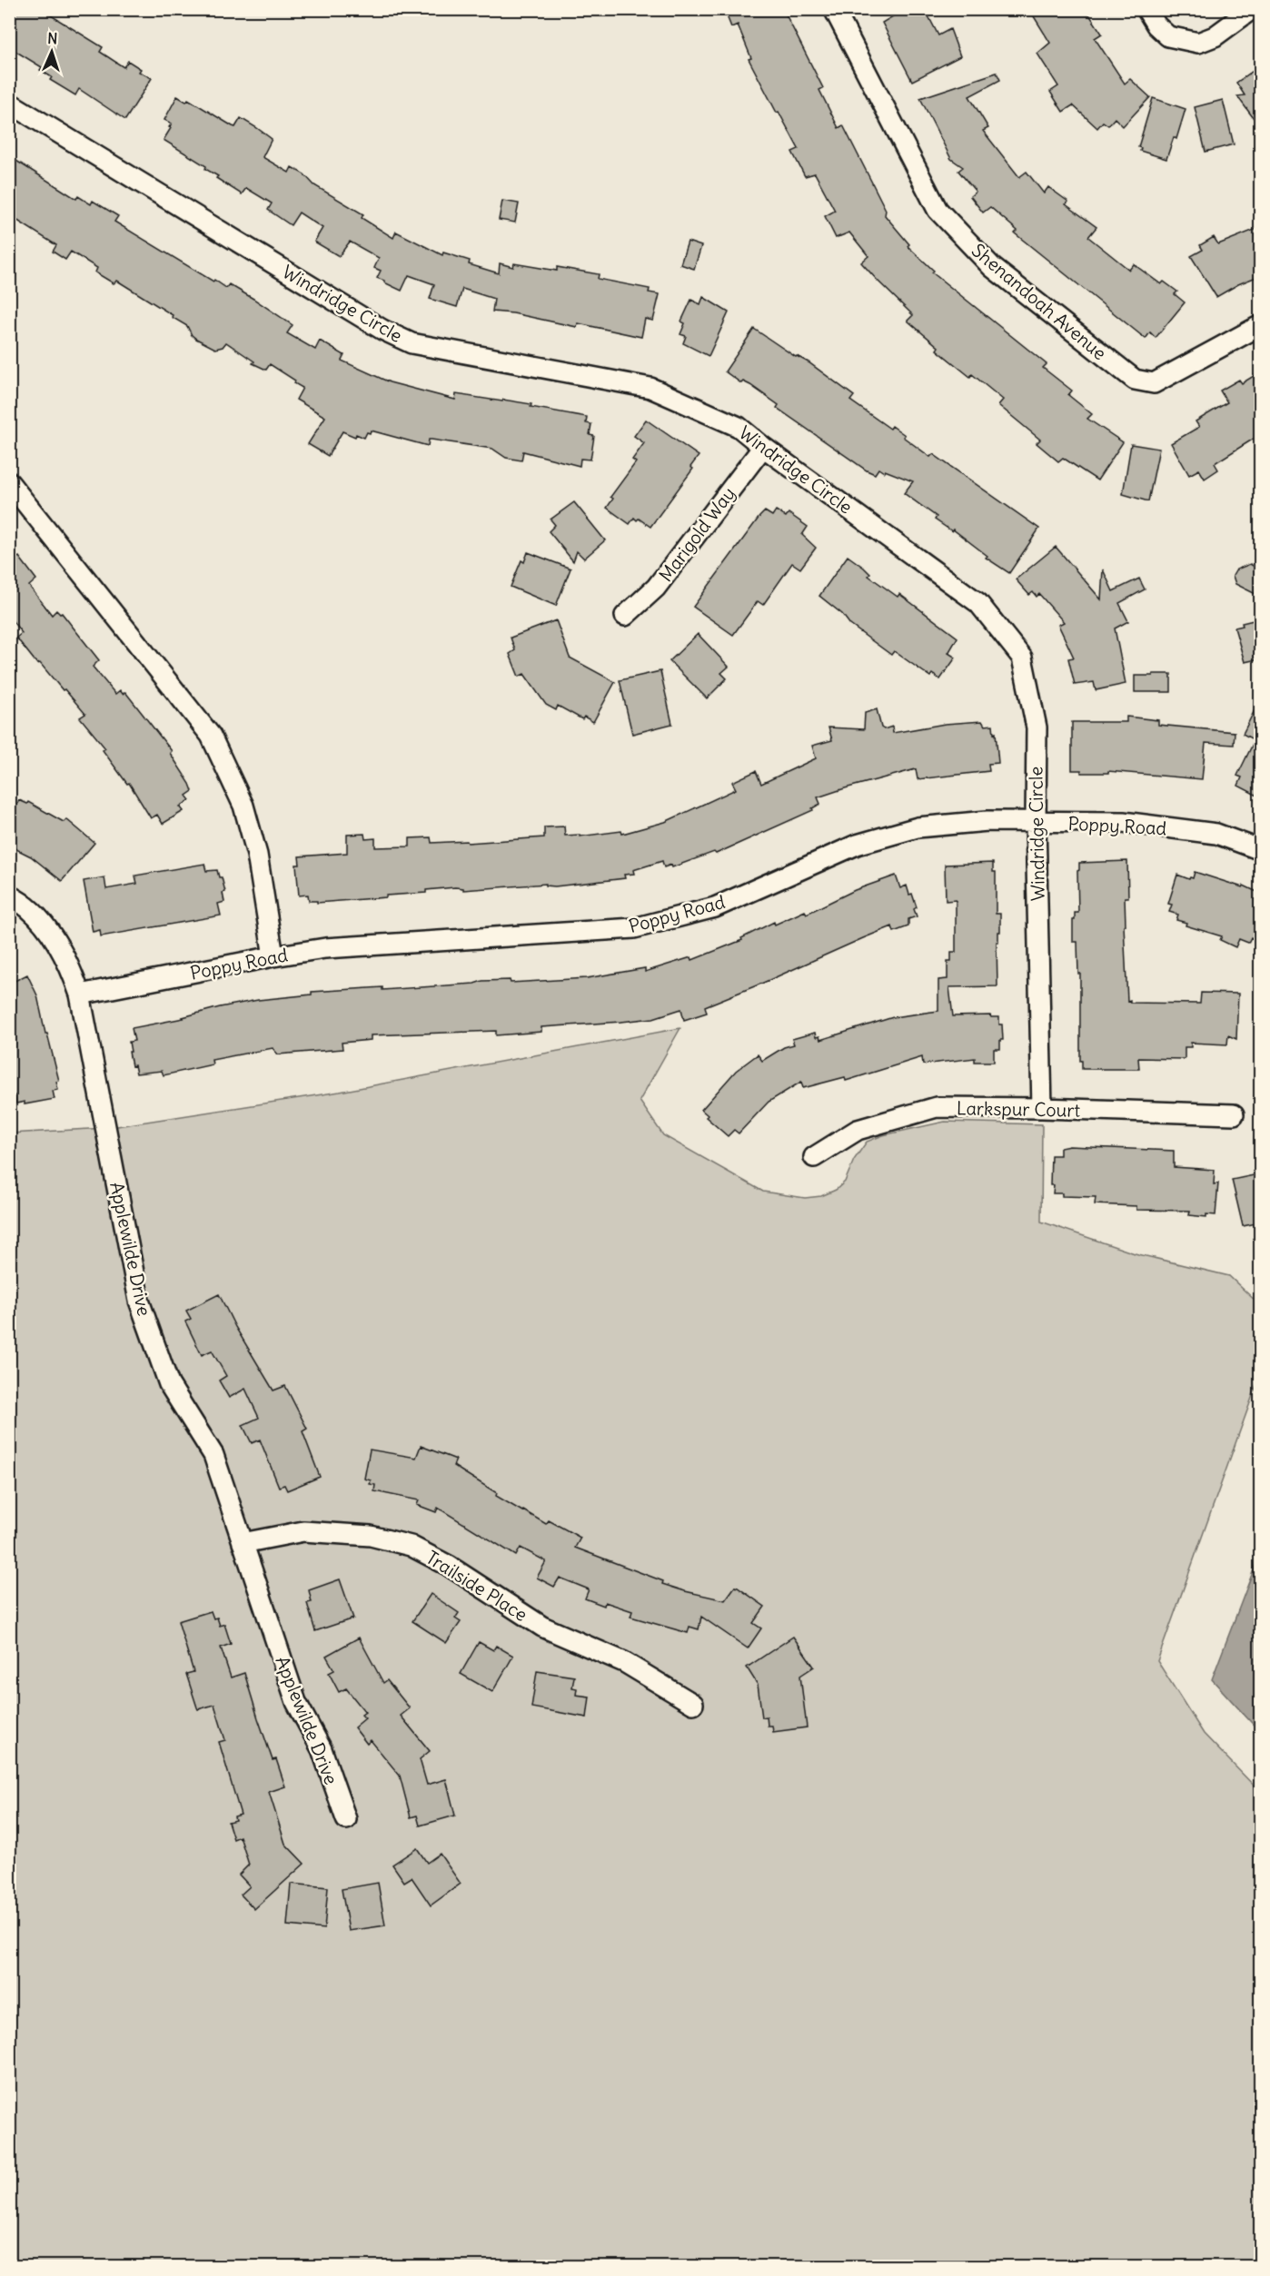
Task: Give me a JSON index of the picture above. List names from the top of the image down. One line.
{"streets":{"street":["Shenandoah Avenue","Windridge Circle","Marigold Way","Poppy Road","Larkspur Court","Applewilde Drive","Trailside Place"]},"crossings":[["Windridge Circle","Marigold Way"],["Windridge Circle","Poppy Road"],["Windridge Circle","Larkspur Court"],["Poppy Road","Applewilde Drive"],["Applewilde Drive","Trailside Place"]],"north":"top"}
